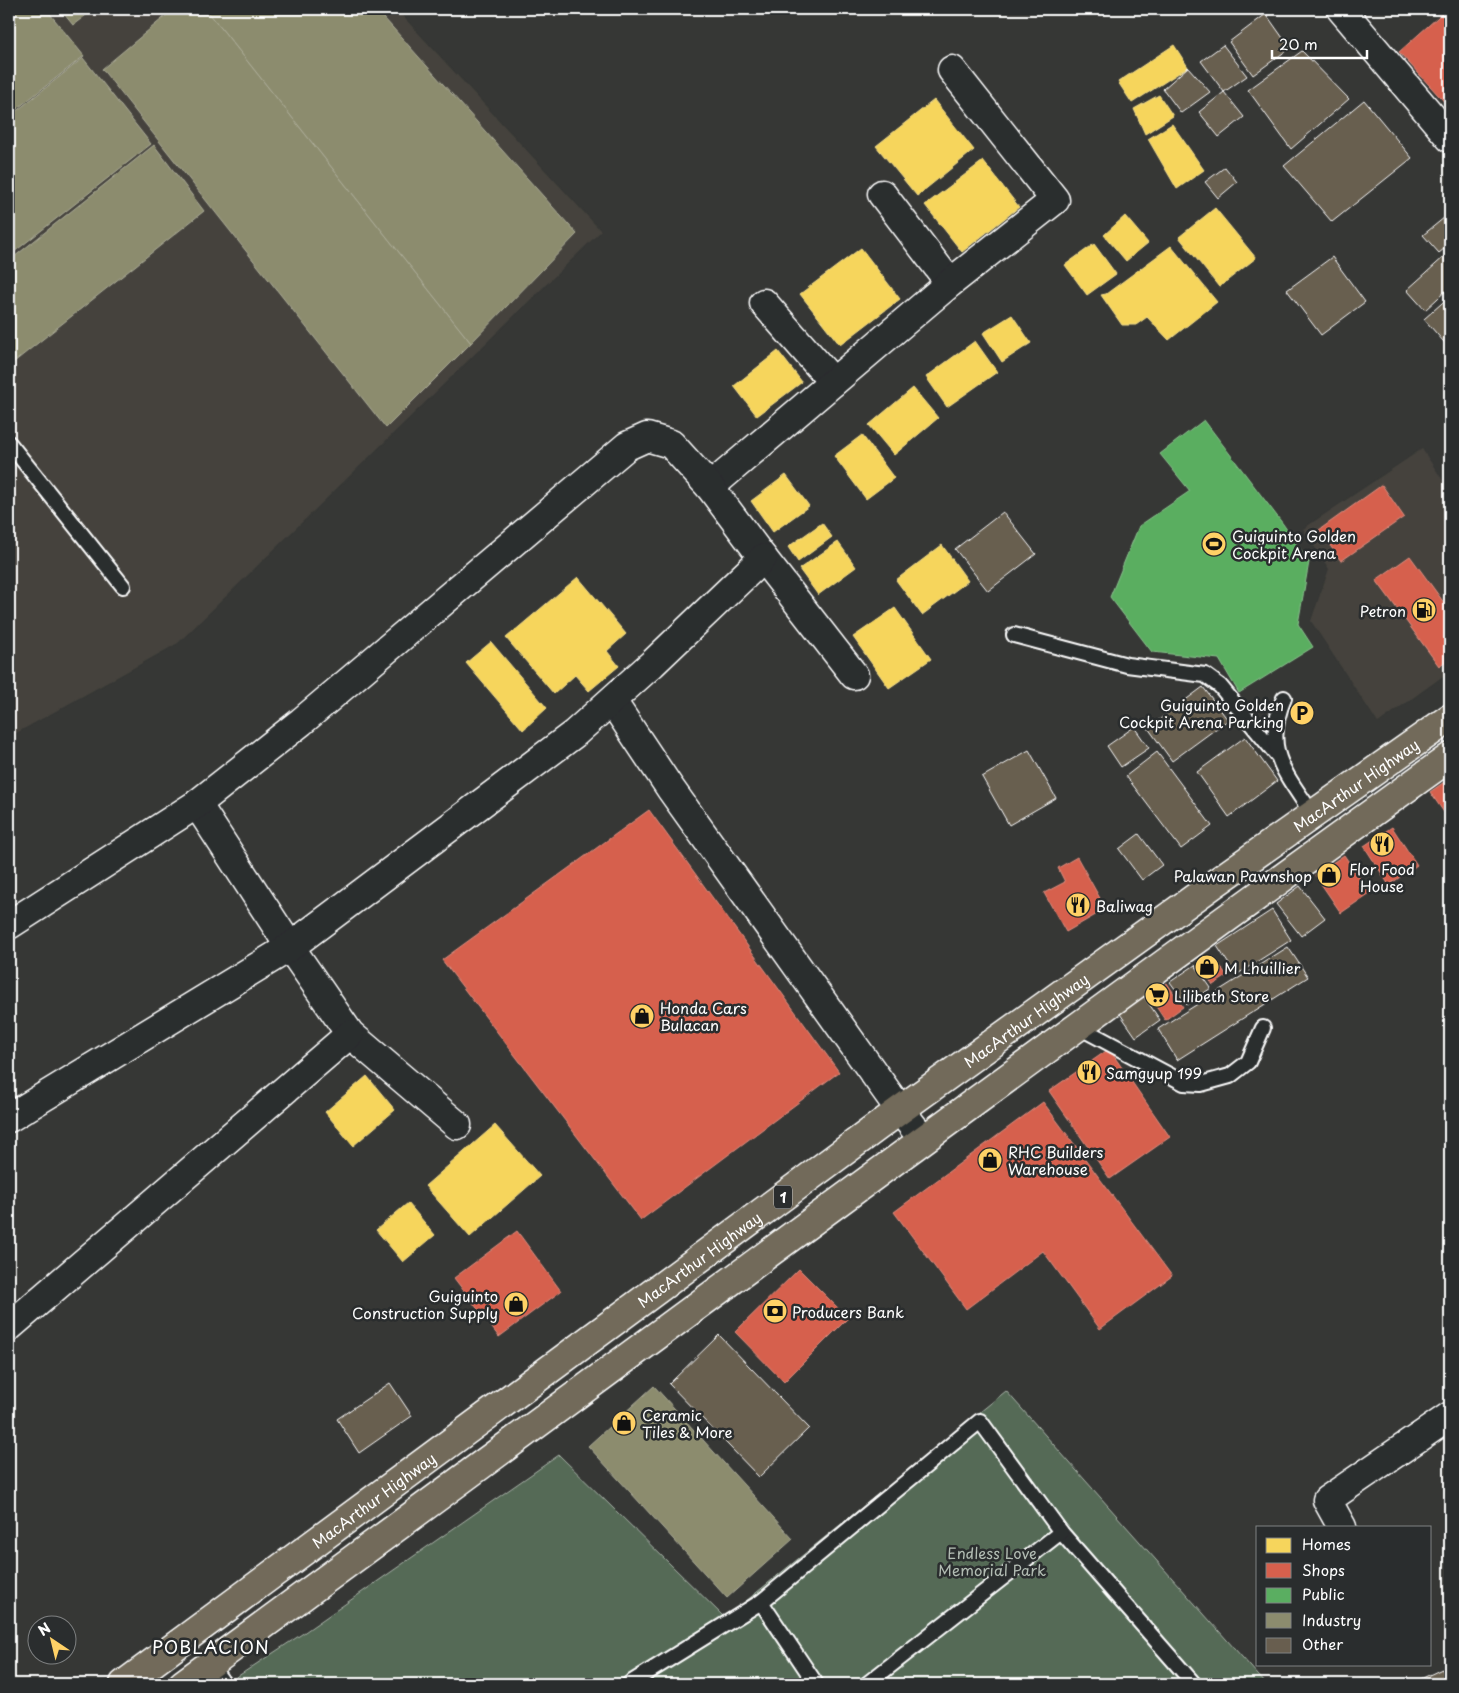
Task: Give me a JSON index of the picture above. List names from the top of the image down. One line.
{"streets":{"highway":["MacArthur Highway","1"]},"districts":["POBLACION"],"parks":["Endless Love Memorial Park"],"places":{"sports":["Guiguinto Golden Cockpit Arena"],"fuel station":["Petron"],"parking":["Guiguinto Golden Cockpit Arena Parking"],"restaurant":["Flor Food House","Baliwag","Samgyup 199"],"shop":["Palawan Pawnshop","M Lhuillier","Honda Cars Bulacan","RHC Builders Warehouse","Guiguinto Construction Supply","Ceramic Tiles & More"],"supermarket":["Lilibeth Store"],"bank":["Producers Bank"]},"legend":["Homes","Shops","Public","Industry","Other"],"scale_bar":"20 m","north":"top left"}
